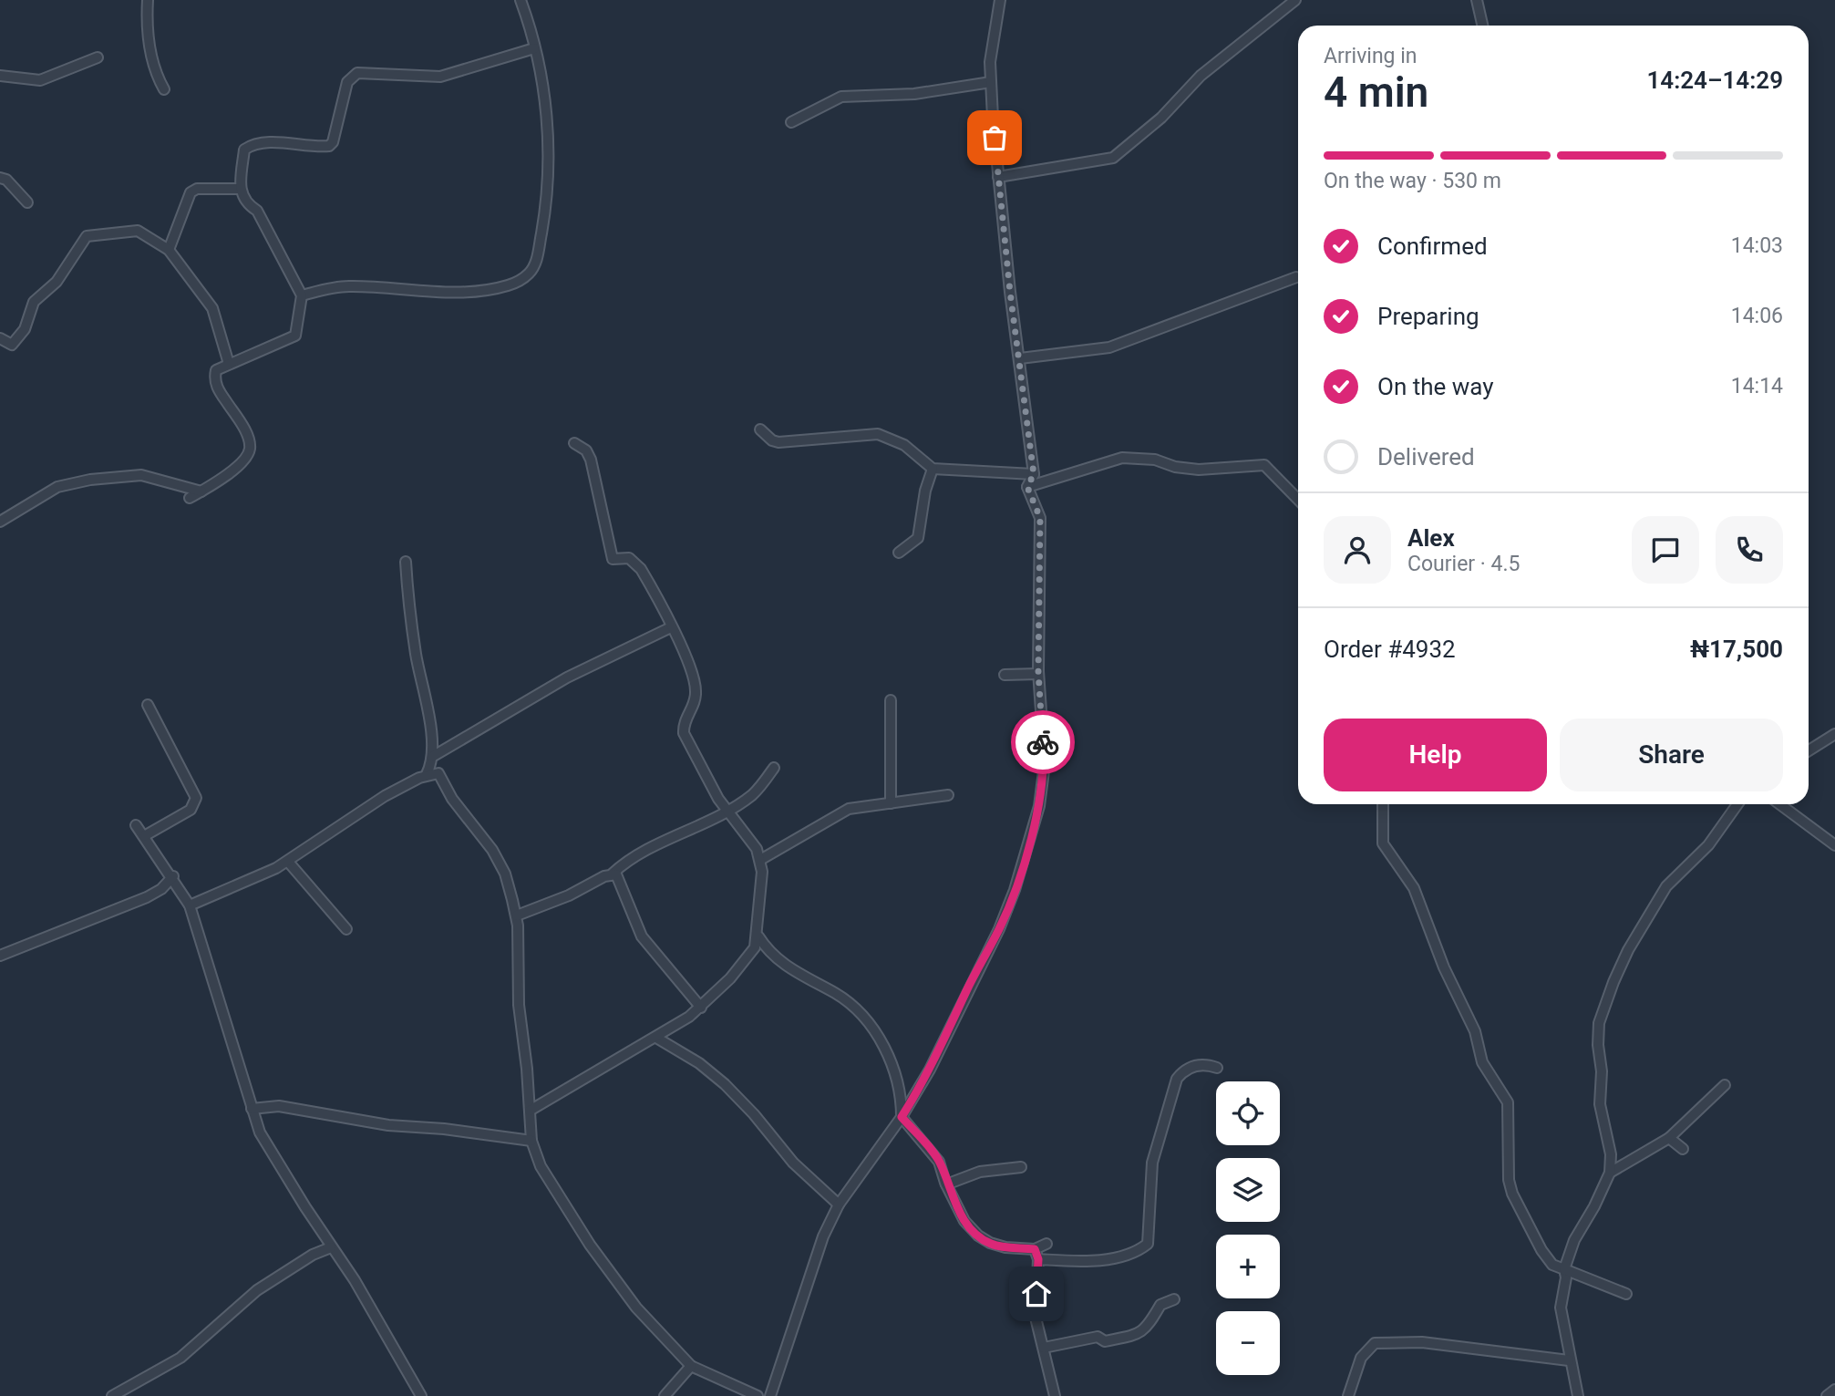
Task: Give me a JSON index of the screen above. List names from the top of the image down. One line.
{"page":{"heading":["4 min","Arriving in","14:24–14:29"],"panel":["Alex","Courier · 4.5","Order #4932","₦17,500"],"bar":"On the way · 530 m","list":[["Confirmed","14:03"],["Preparing","14:06"],["On the way","14:14"],"Delivered"],"buttons":["Help","Share"],"map_buttons":["+","−"]}}
